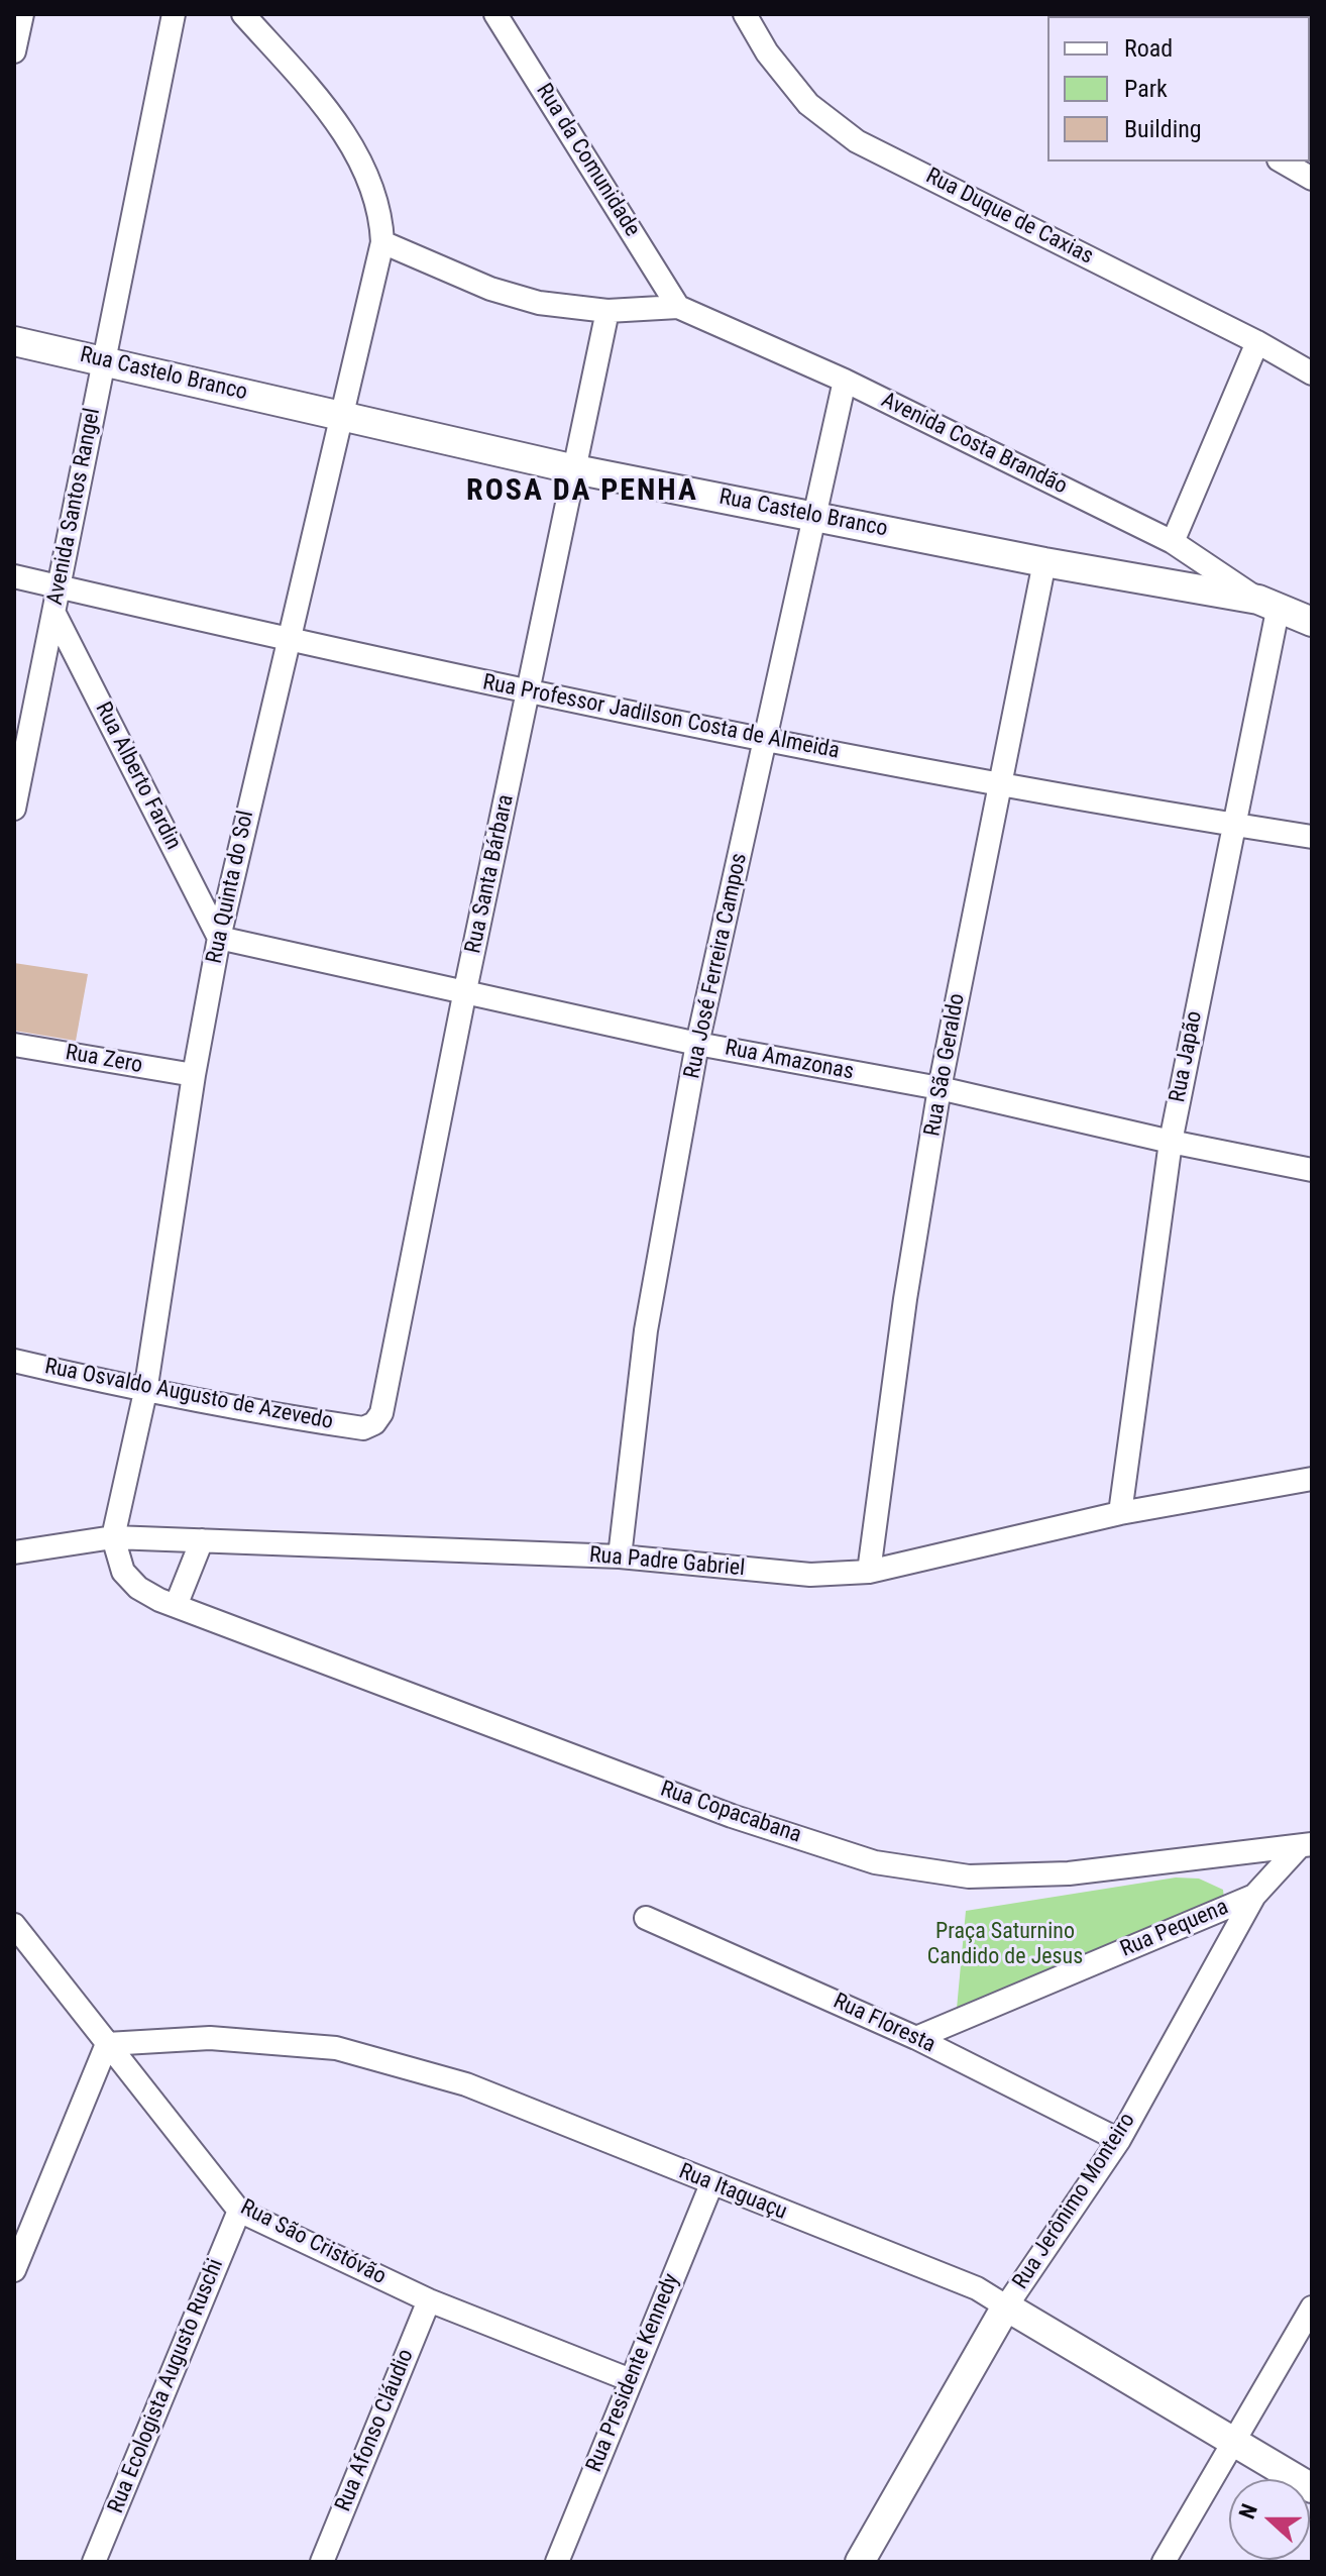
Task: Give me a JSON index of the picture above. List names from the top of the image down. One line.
{"streets":{"street":["Rua da Comunidade","Rua Duque de Caxias","Rua Castelo Branco","Avenida Costa Brandão","Avenida Santos Rangel","Rua Professor Jadilson Costa de Almeida","Rua Alberto Fardin","Rua Santa Bárbara","Rua Quinta do Sol","Rua José Ferreira Campos","Rua Japão","Rua Zero","Rua Amazonas","Rua São Geraldo","Rua Osvaldo Augusto de Azevedo","Rua Padre Gabriel","Rua Copacabana","Rua Pequena","Rua Floresta","Rua Itaguaçu","Rua Jerônimo Monteiro","Rua São Cristóvão","Rua Presidente Kennedy","Rua Ecologista Augusto Ruschi","Rua Afonso Cláudio"]},"crossings":[["Rua da Comunidade","Avenida Costa Brandão"],["Rua Castelo Branco","Avenida Costa Brandão"],["Rua Castelo Branco","Avenida Santos Rangel"],["Rua Castelo Branco","Rua Santa Bárbara"],["Rua Castelo Branco","Rua Quinta do Sol"],["Rua Castelo Branco","Rua José Ferreira Campos"],["Rua Castelo Branco","Rua Japão"],["Rua Castelo Branco","Rua São Geraldo"],["Avenida Costa Brandão","Rua José Ferreira Campos"],["Avenida Costa Brandão","Rua Japão"],["Avenida Santos Rangel","Rua Professor Jadilson Costa de Almeida"],["Avenida Santos Rangel","Rua Alberto Fardin"],["Rua Professor Jadilson Costa de Almeida","Rua Santa Bárbara"],["Rua Professor Jadilson Costa de Almeida","Rua Quinta do Sol"],["Rua Professor Jadilson Costa de Almeida","Rua José Ferreira Campos"],["Rua Professor Jadilson Costa de Almeida","Rua Japão"],["Rua Professor Jadilson Costa de Almeida","Rua São Geraldo"],["Rua Alberto Fardin","Rua Quinta do Sol"],["Rua Alberto Fardin","Rua Amazonas"],["Rua Santa Bárbara","Rua Amazonas"],["Rua Santa Bárbara","Rua Osvaldo Augusto de Azevedo"],["Rua Quinta do Sol","Rua Zero"],["Rua Quinta do Sol","Rua Amazonas"],["Rua Quinta do Sol","Rua Osvaldo Augusto de Azevedo"],["Rua Quinta do Sol","Rua Padre Gabriel"],["Rua Quinta do Sol","Rua Copacabana"],["Rua José Ferreira Campos","Rua Amazonas"],["Rua José Ferreira Campos","Rua Padre Gabriel"],["Rua Japão","Rua Amazonas"],["Rua Japão","Rua Padre Gabriel"],["Rua Amazonas","Rua São Geraldo"],["Rua São Geraldo","Rua Padre Gabriel"],["Rua Padre Gabriel","Rua Copacabana"],["Rua Copacabana","Rua Jerônimo Monteiro"],["Rua Pequena","Rua Floresta"],["Rua Pequena","Rua Jerônimo Monteiro"],["Rua Floresta","Rua Jerônimo Monteiro"],["Rua Itaguaçu","Rua Jerônimo Monteiro"],["Rua Itaguaçu","Rua São Cristóvão"],["Rua Itaguaçu","Rua Presidente Kennedy"],["Rua São Cristóvão","Rua Presidente Kennedy"],["Rua São Cristóvão","Rua Ecologista Augusto Ruschi"],["Rua São Cristóvão","Rua Afonso Cláudio"]],"districts":["ROSA DA PENHA"],"parks":["Praça Saturnino Candido de Jesus"],"legend":["Road","Park","Building"],"north":"left"}
